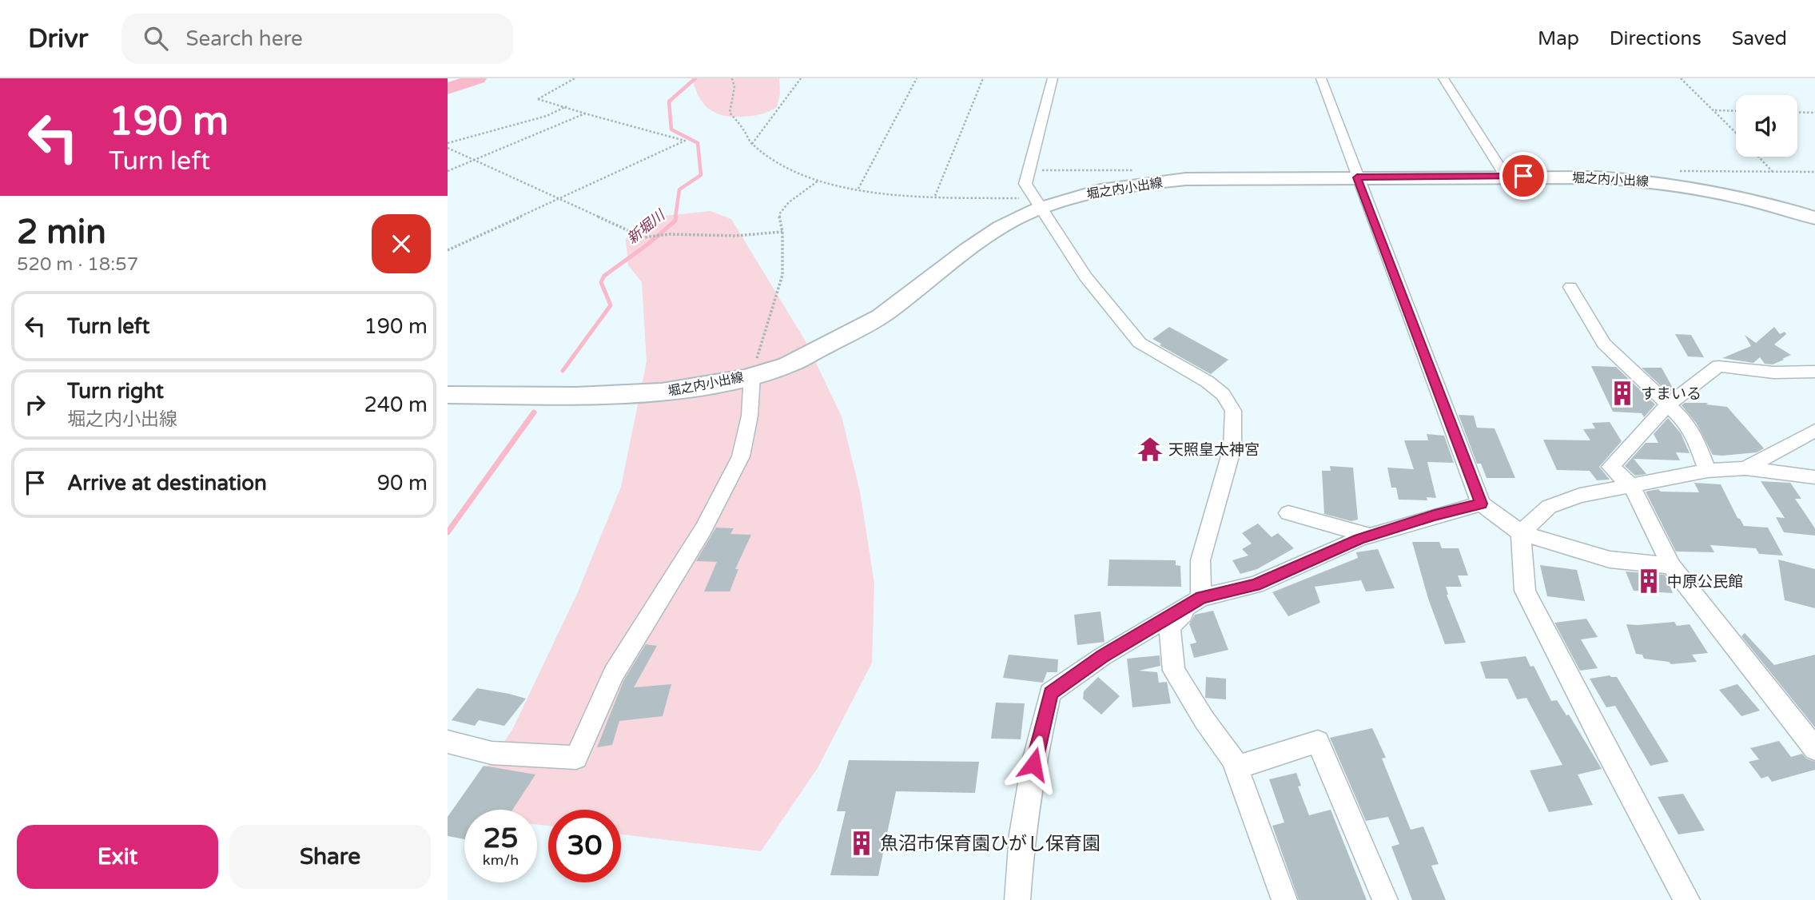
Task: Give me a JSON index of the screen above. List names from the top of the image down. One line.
{"streets":{"main road":["堀之内小出線"]},"water":["新堀川"],"places":{"building":["すまいる","中原公民館","魚沼市保育園ひがし保育園"],"temple":["天照皇太神宮"]},"page":{"header":"Drivr","search":"Search here","nav":["Map","Directions","Saved"],"turn":["190 m","Turn left"],"heading":["2 min","520 m · 18:57"],"list":[{"name":"Turn left","value":"190 m"},{"name":"Turn right","note":"堀之内小出線","value":"240 m"},{"name":"Arrive at destination","value":"90 m"}],"speed":"25 km/h","limit":"30","buttons":["Exit","Share"]}}
